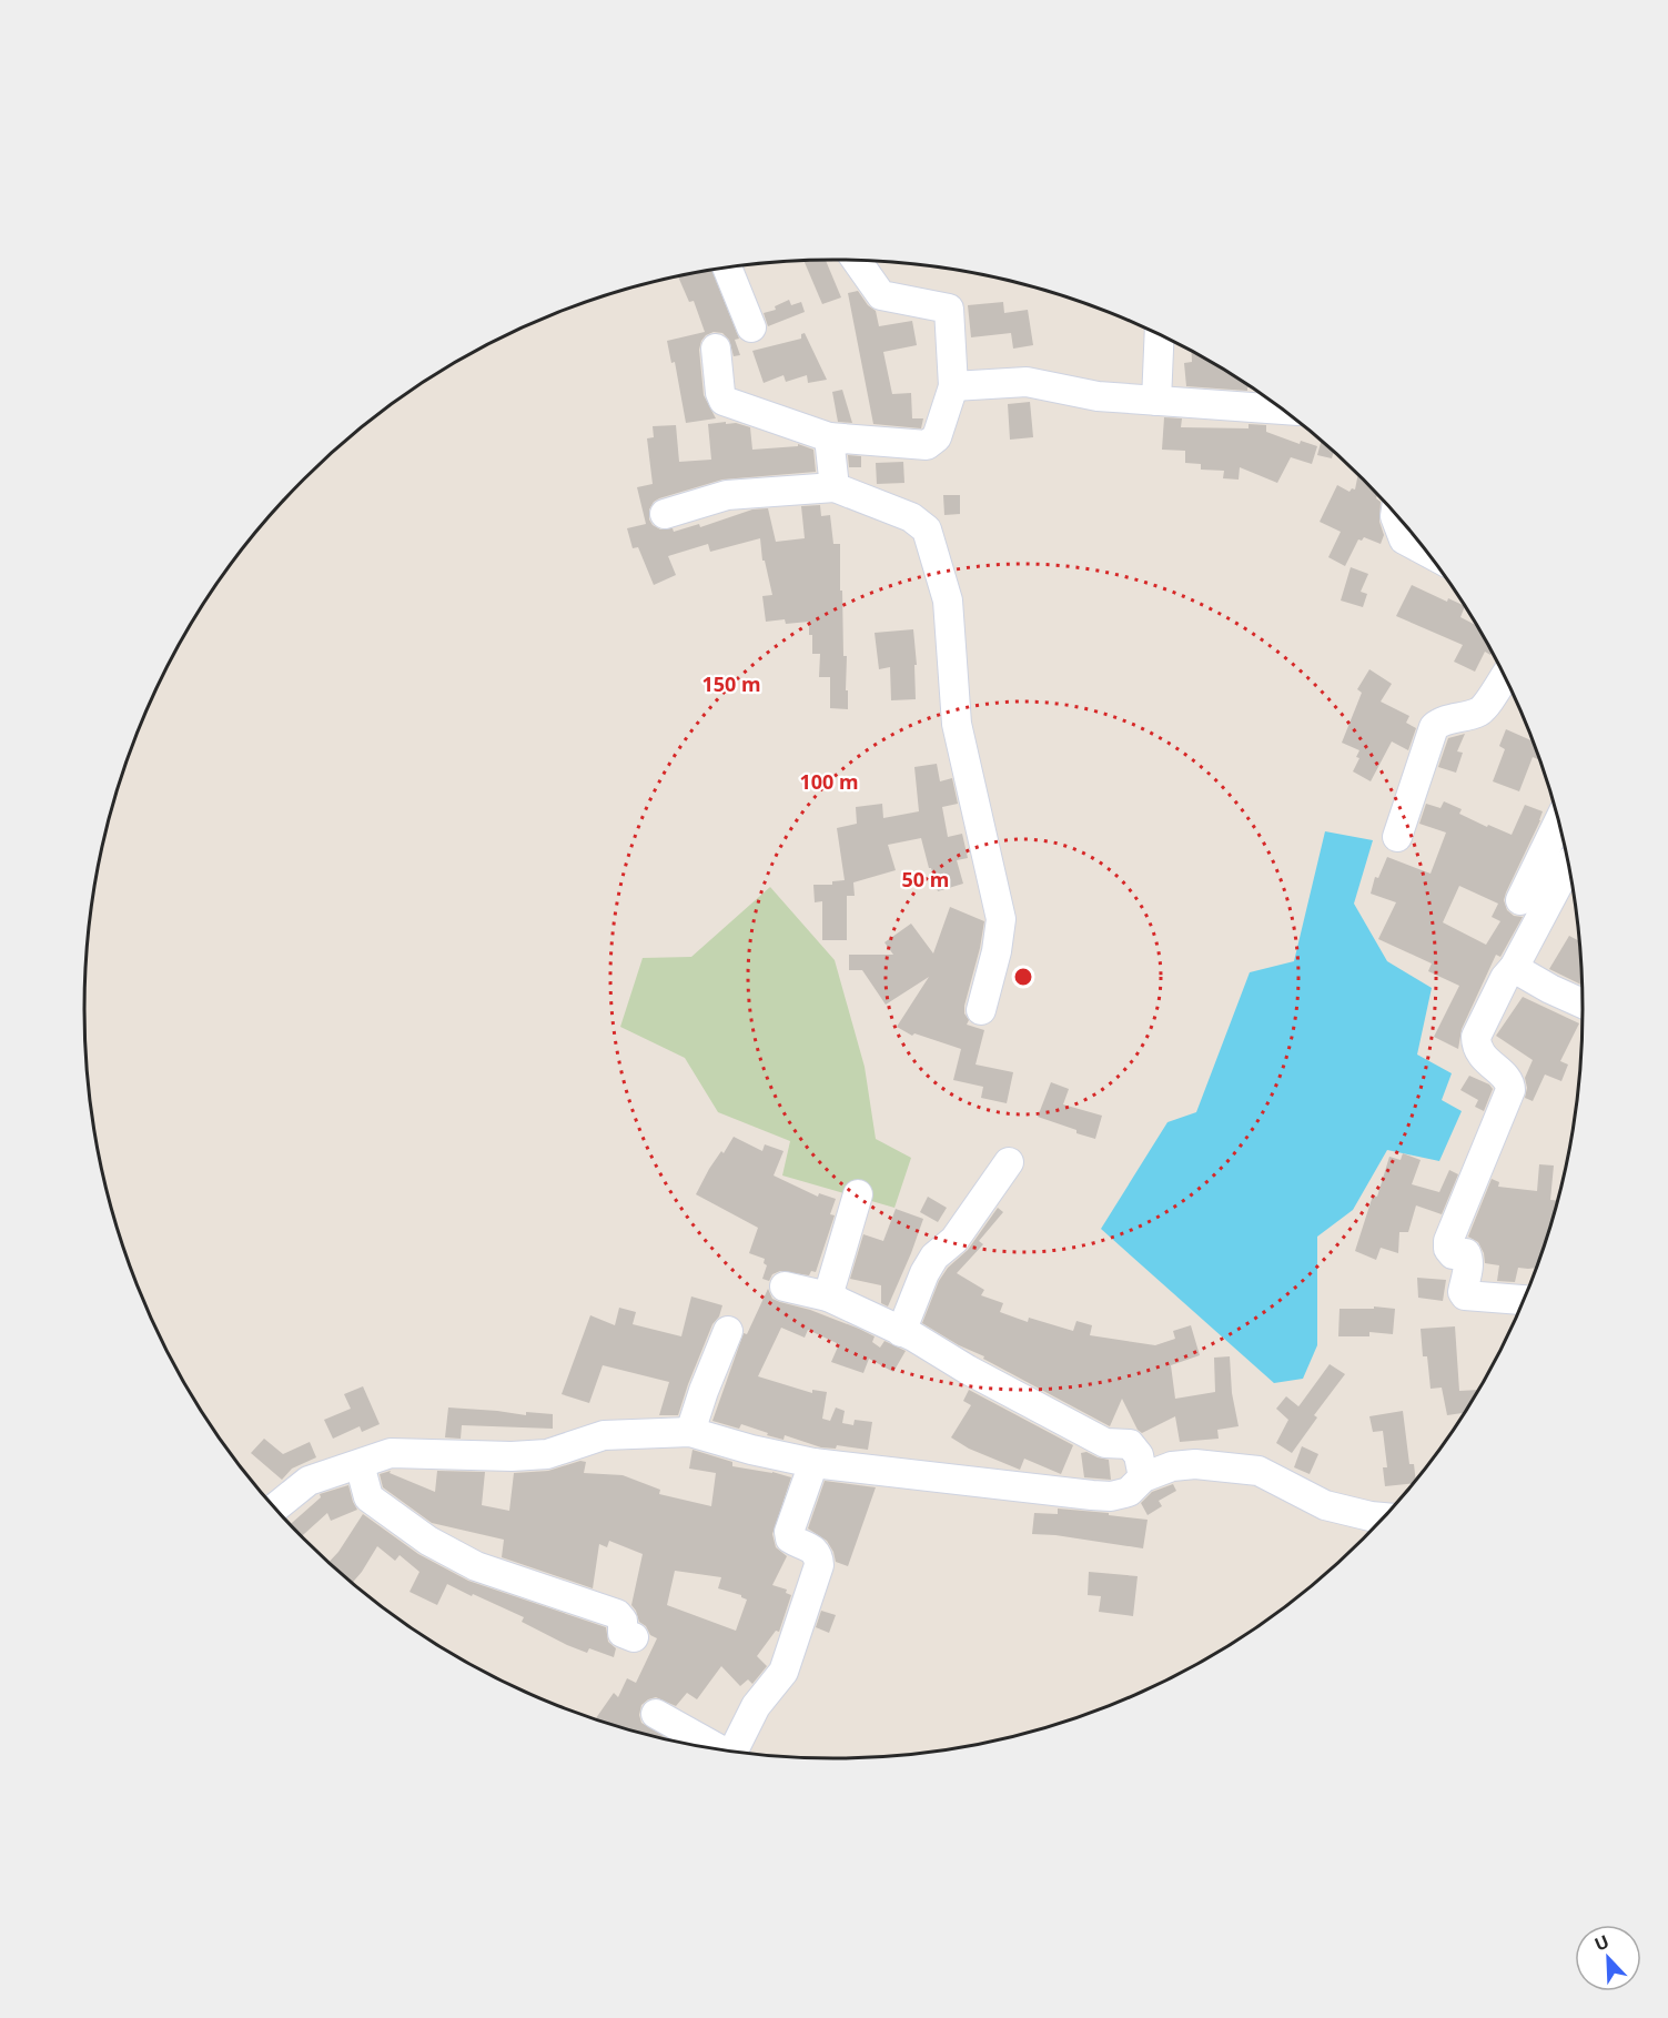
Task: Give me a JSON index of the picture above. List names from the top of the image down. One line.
{"north":"top left","rings":["150 m","100 m","50 m"]}
